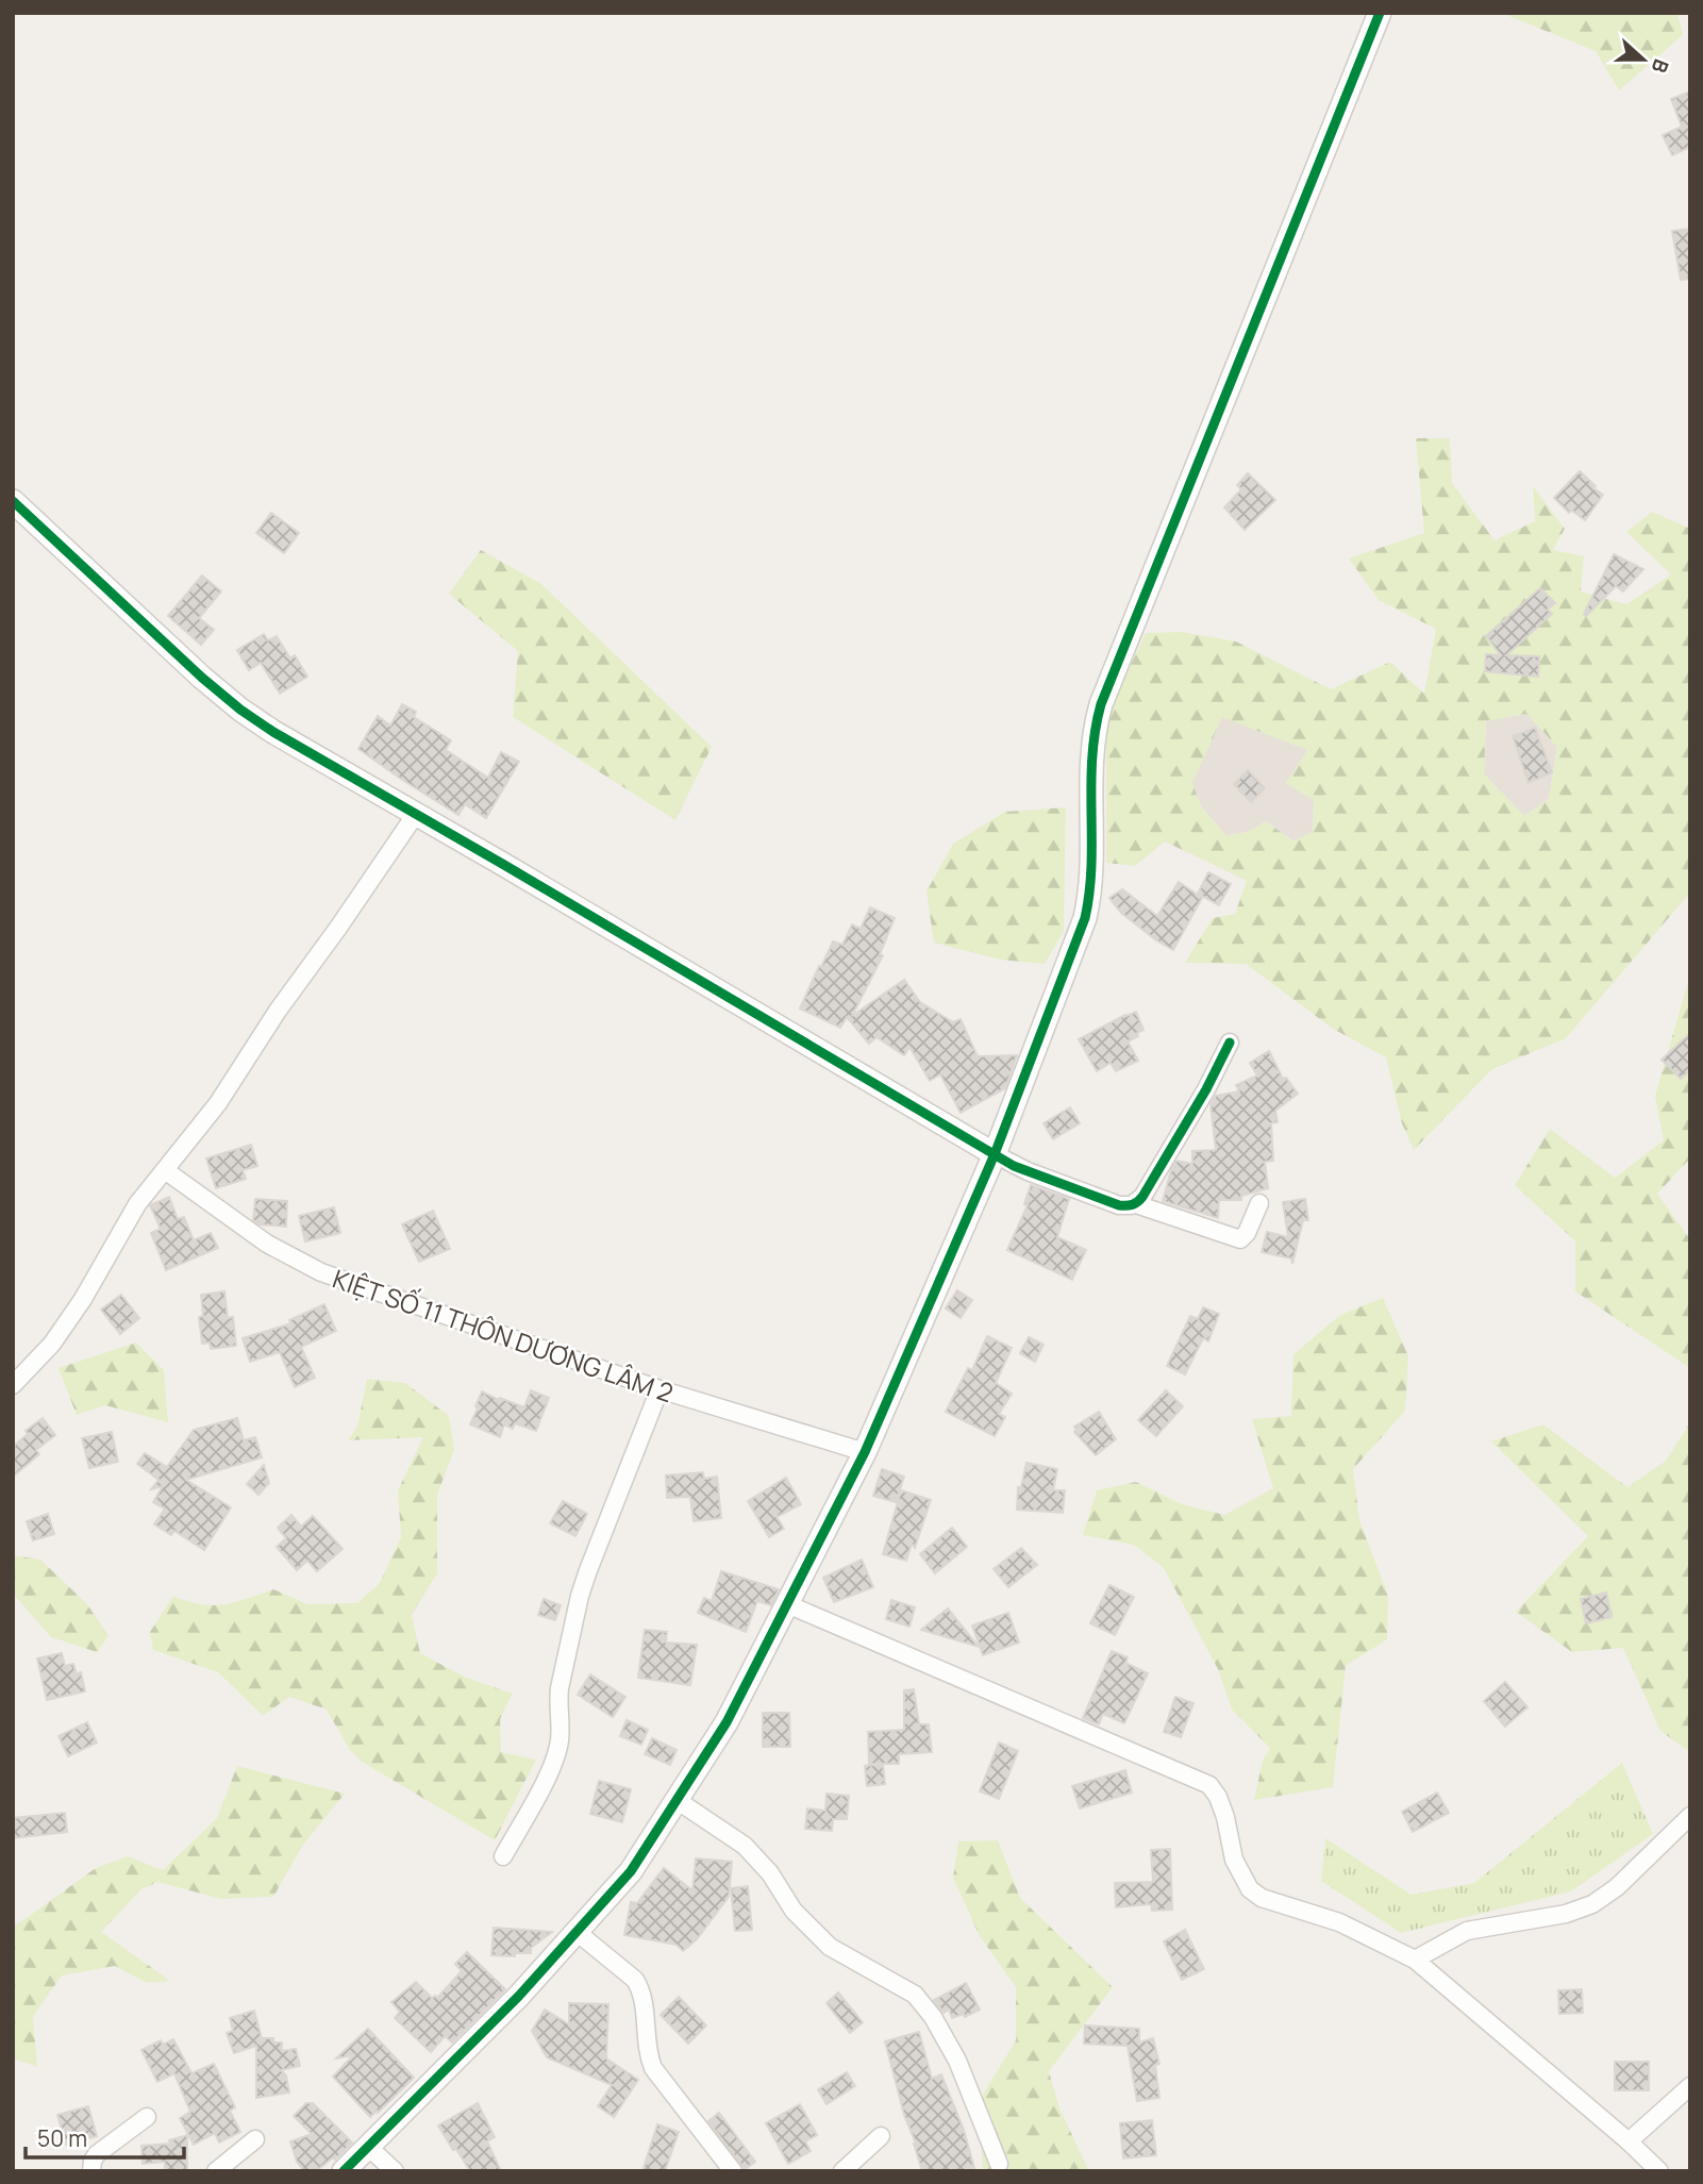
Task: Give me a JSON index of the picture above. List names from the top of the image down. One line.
{"streets":{"street":["KIỆT SỐ 11 THÔN DƯƠNG LÂM 2"]},"scale_bar":"50 m","north":"right"}
